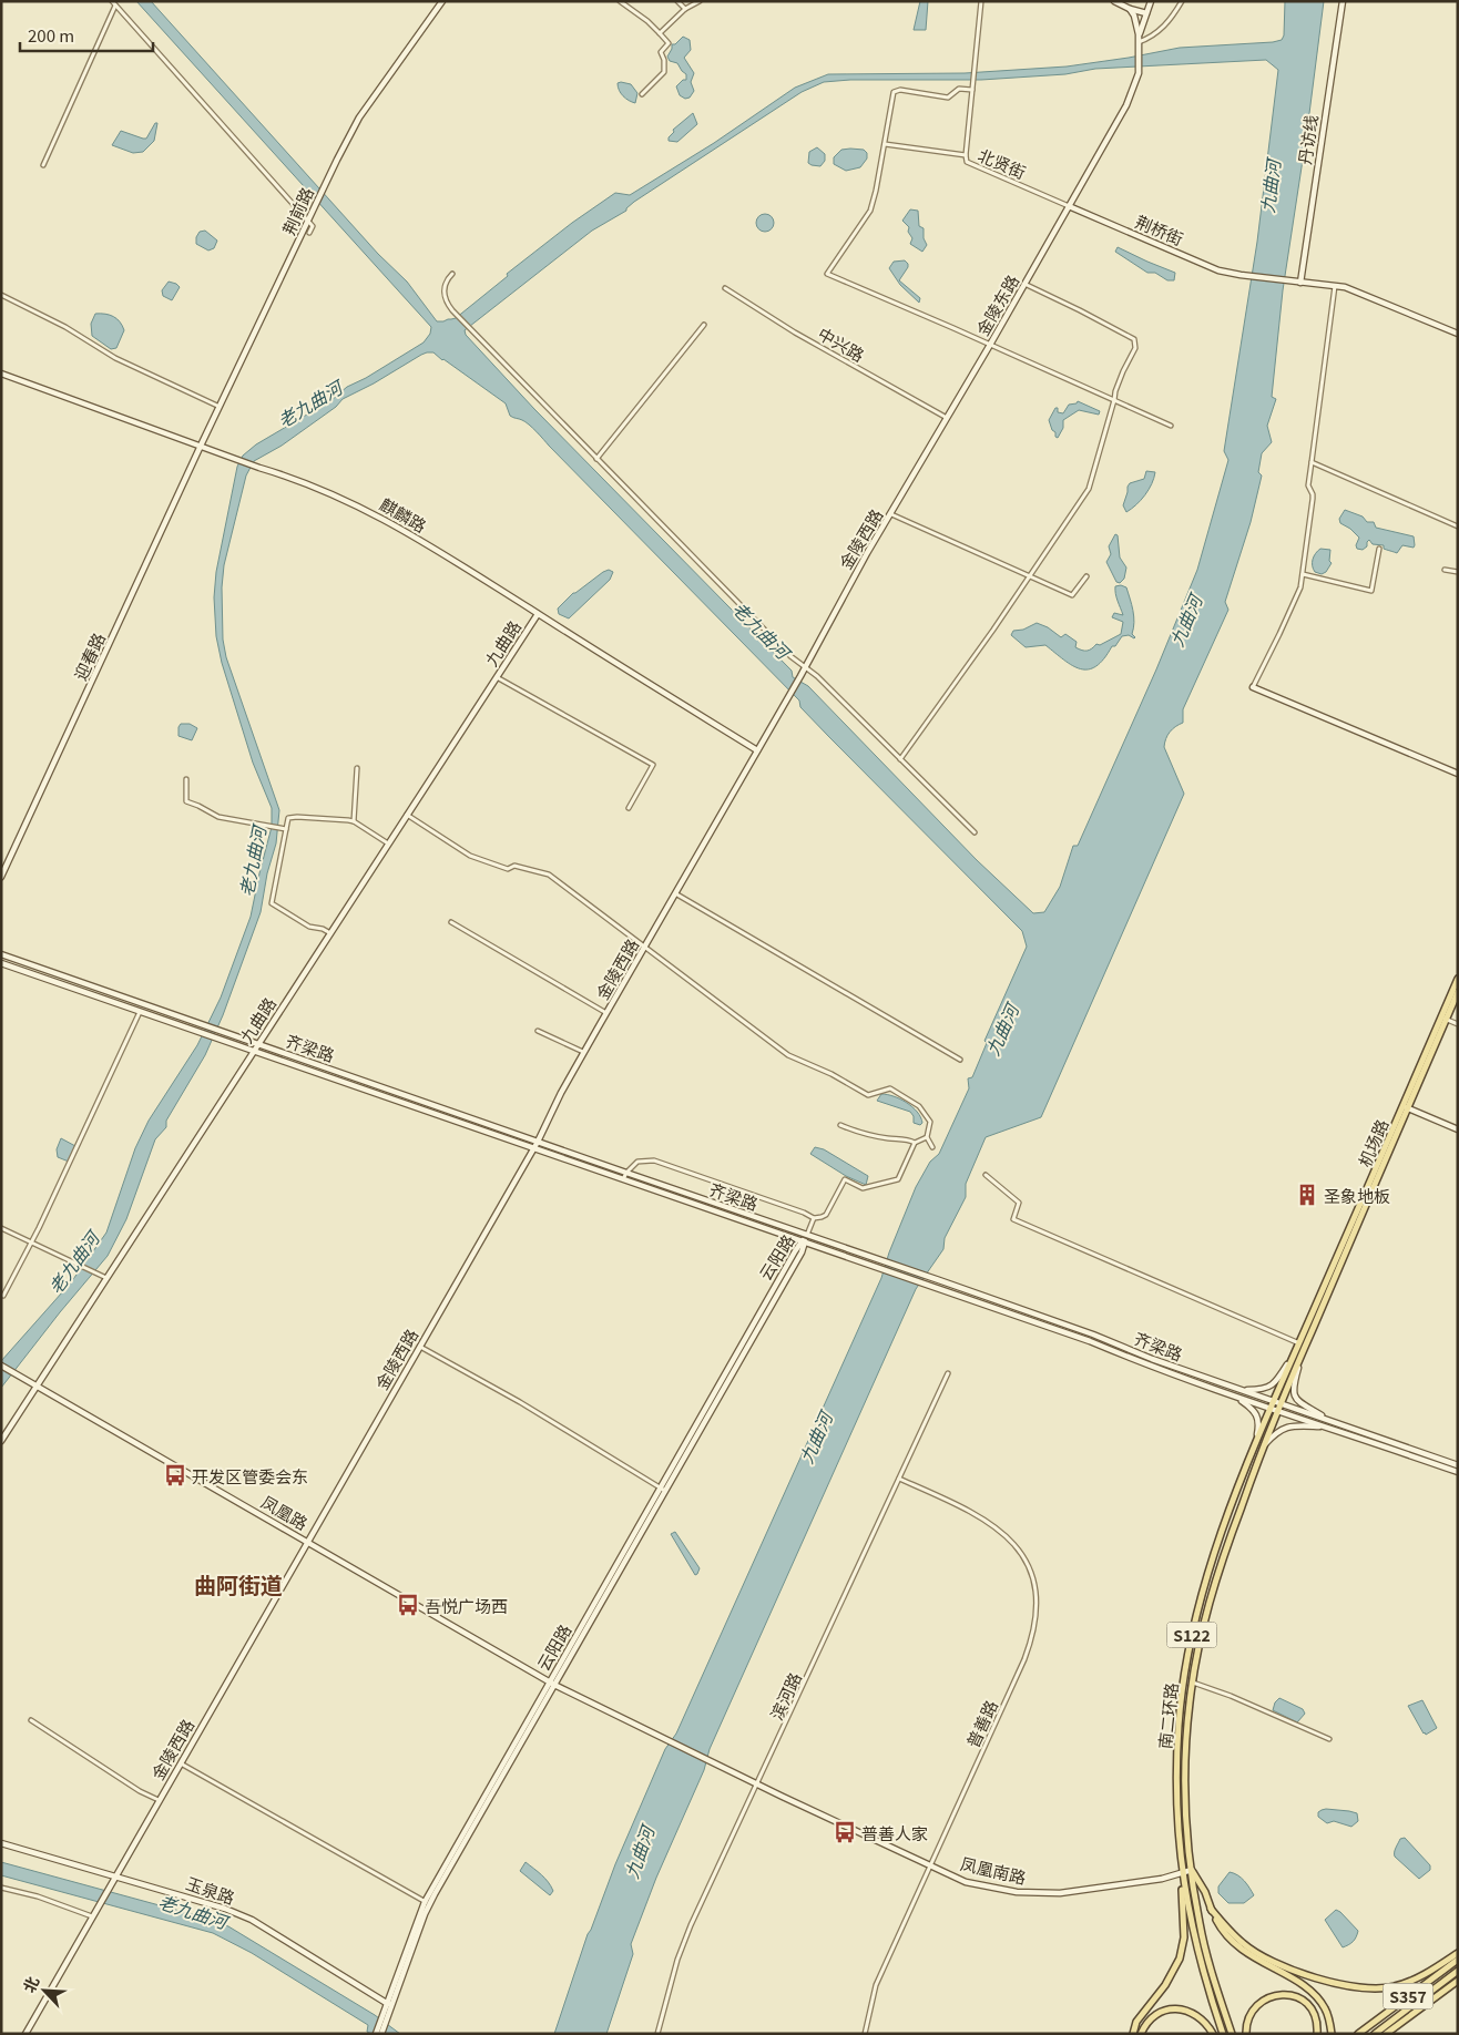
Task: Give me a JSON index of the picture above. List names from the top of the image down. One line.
{"streets":{"main road":["丹访线","荆前路","荆桥街","金陵东路","麒麟路","金陵西路","九曲路","迎春路","齐梁路","机场路","云阳路","凤凰路","S122","南二环路","凤凰南路","玉泉路","S357"],"street":["北贤街","中兴路","滨河路","普善路"]},"crossings":[["丹访线","荆桥街"],["北贤街","荆桥街"],["北贤街","金陵东路"],["荆前路","麒麟路"],["荆前路","迎春路"],["荆桥街","金陵东路"],["金陵东路","中兴路"],["金陵东路","金陵西路"],["中兴路","金陵西路"],["麒麟路","金陵西路"],["麒麟路","九曲路"],["麒麟路","迎春路"],["金陵西路","齐梁路"],["金陵西路","凤凰路"],["金陵西路","玉泉路"],["九曲路","齐梁路"],["九曲路","凤凰路"],["齐梁路","机场路"],["齐梁路","云阳路"],["齐梁路","南二环路"],["机场路","南二环路"],["云阳路","凤凰路"],["云阳路","凤凰南路"],["云阳路","玉泉路"],["凤凰路","凤凰南路"],["滨河路","普善路"],["滨河路","凤凰南路"],["南二环路","凤凰南路"],["普善路","凤凰南路"]],"districts":["曲阿街道"],"water":["九曲河","老九曲河"],"places":{"building":["圣象地板"],"bus stop":["开发区管委会东","吾悦广场西","普善人家"]},"scale_bar":"200 m","north":"top left"}
